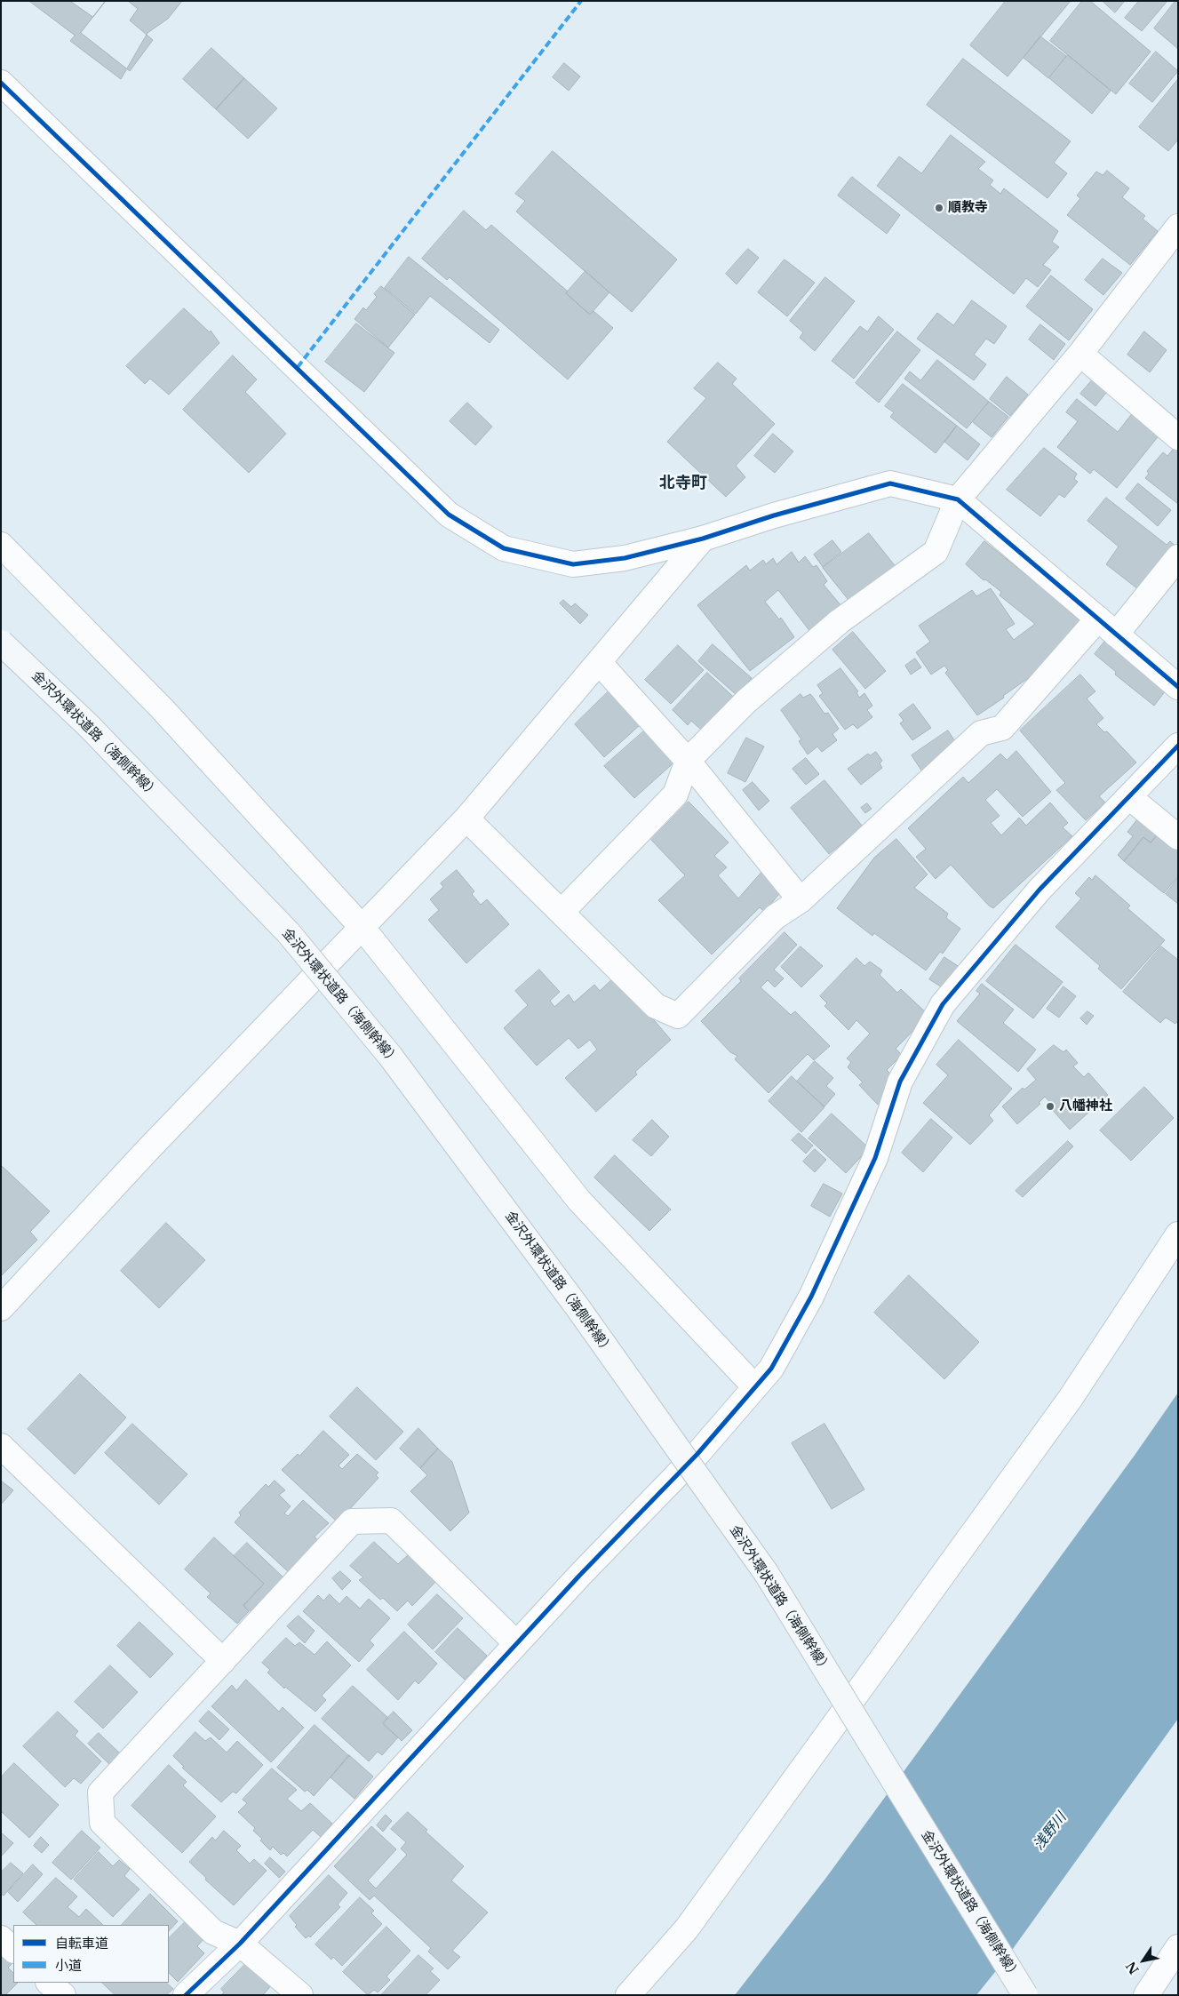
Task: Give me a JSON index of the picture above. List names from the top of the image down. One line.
{"streets":{"main road":["金沢外環状道路（海側幹線）"]},"districts":["北寺町"],"water":["浅野川"],"places":["順教寺","八幡神社"],"legend":["自転車道","小道"],"north":"bottom left"}
